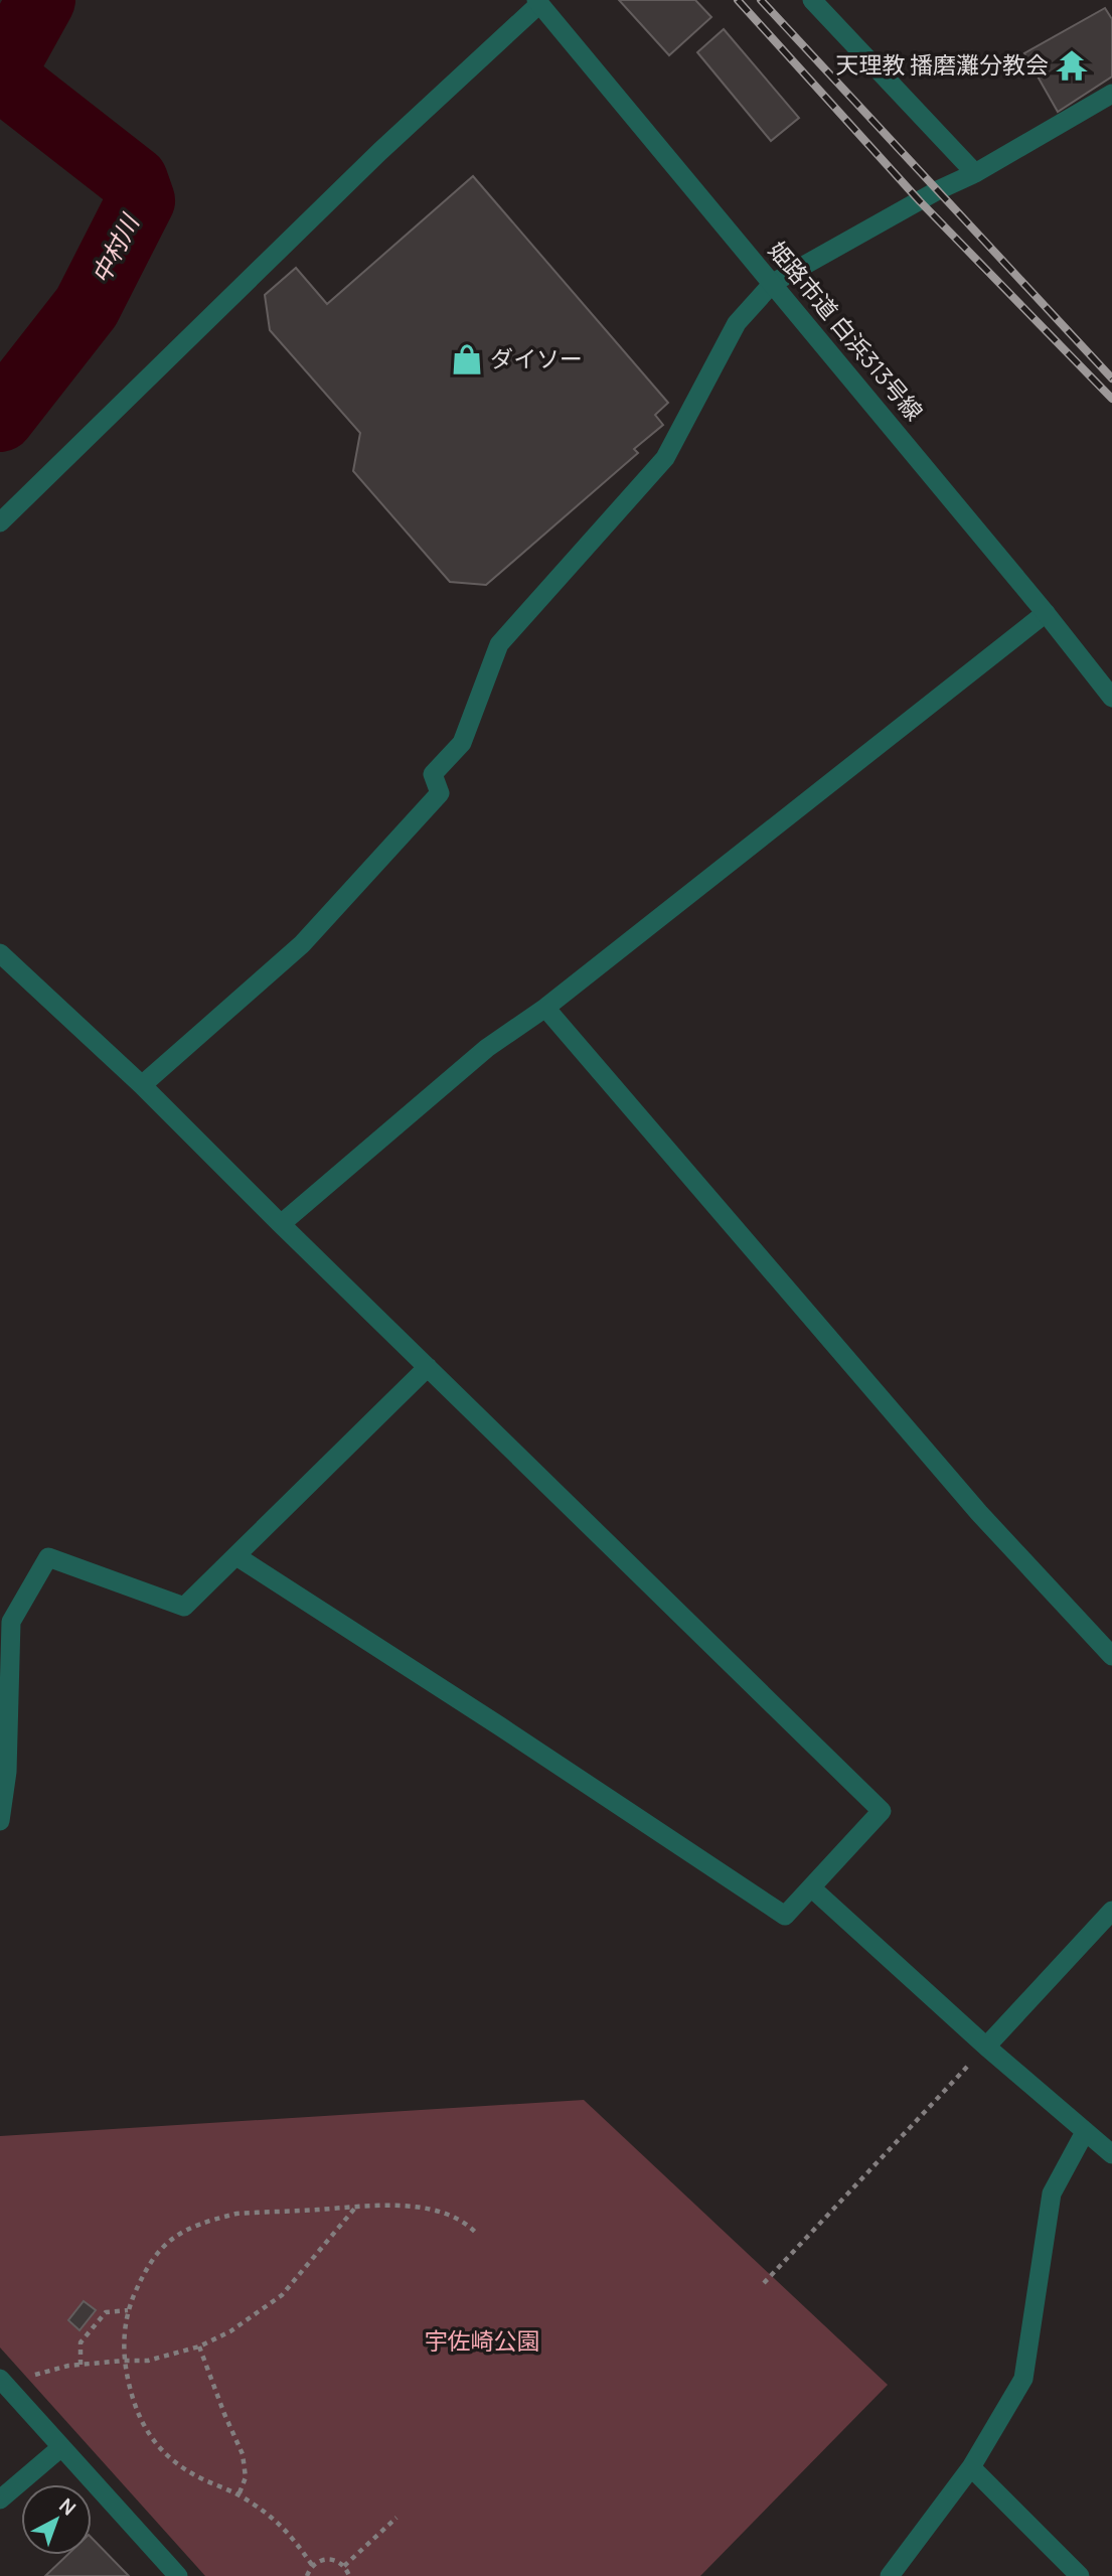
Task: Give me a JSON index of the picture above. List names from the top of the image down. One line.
{"streets":{"street":["姫路市道 白浜313号線"]},"water":["中村川"],"parks":["宇佐崎公園"],"places":{"temple":["天理教 播磨灘分教会"],"shop":["ダイソー"]},"north":"top right"}
